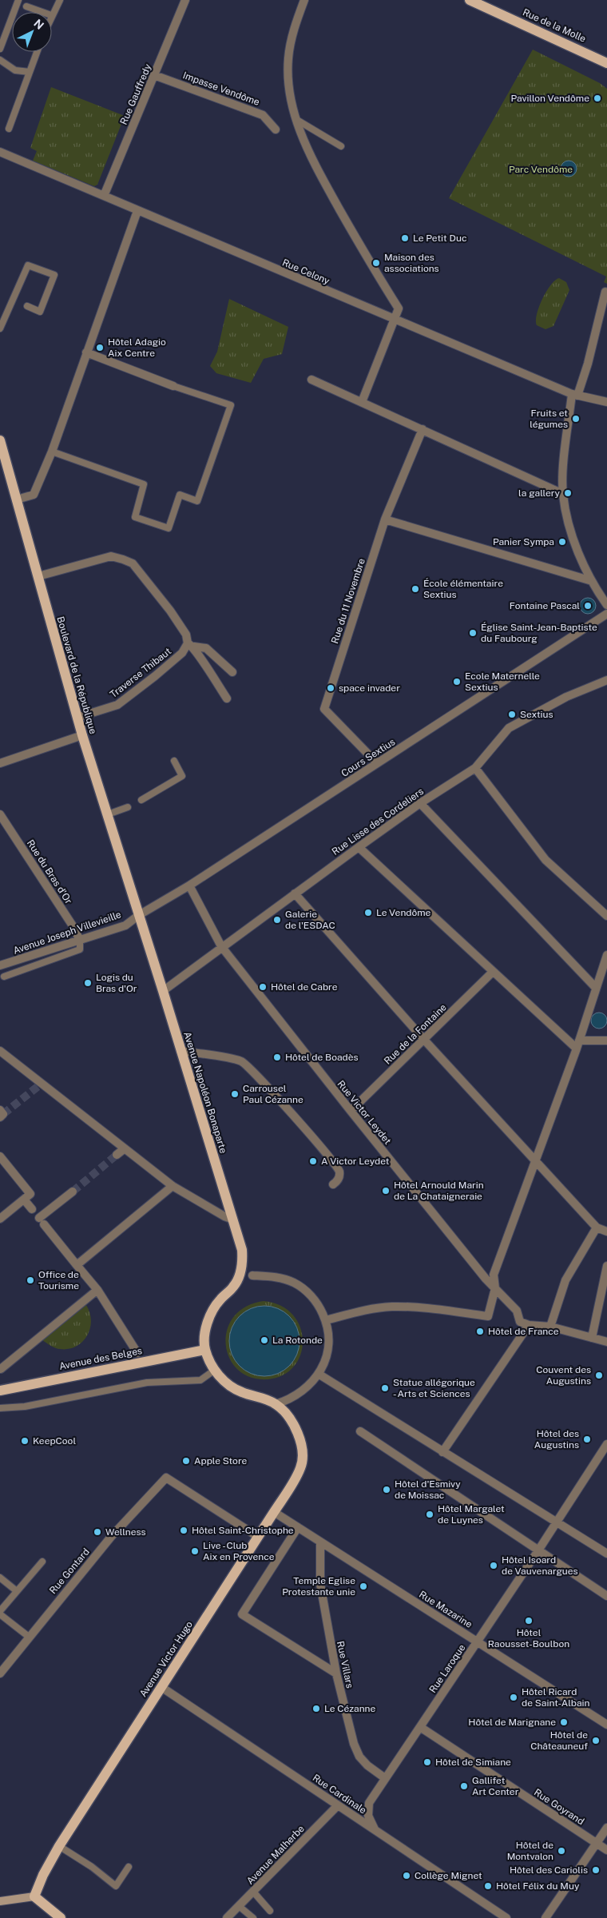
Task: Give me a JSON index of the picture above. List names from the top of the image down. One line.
{"streets":{"main road":["Rue de la Molle","Boulevard de la République","Avenue Napoléon Bonaparte","Avenue des Belges","Avenue Victor Hugo"],"street":["Impasse Vendôme","Rue Gauffredy","Rue Celony","Rue du 11 Novembre","Traverse Thibaut","Cours Sextius","Rue Lisse des Cordeliers","Rue du Bras d'Or","Avenue Joseph Villevieille","Rue de la Fontaine","Rue Victor Leydet","Rue Gontard","Rue Mazarine","Rue Villars","Rue Laroque","Rue Cardinale","Rue Goyrand","Avenue Malherbe"]},"crossings":[["Impasse Vendôme","Rue Gauffredy"],["Rue Gauffredy","Rue Celony"],["Rue du 11 Novembre","Cours Sextius"],["Traverse Thibaut","Boulevard de la République"],["Boulevard de la République","Cours Sextius"],["Boulevard de la République","Avenue Joseph Villevieille"],["Boulevard de la République","Avenue Napoléon Bonaparte"],["Cours Sextius","Avenue Joseph Villevieille"],["Cours Sextius","Avenue Napoléon Bonaparte"],["Cours Sextius","Rue Victor Leydet"],["Rue Lisse des Cordeliers","Avenue Napoléon Bonaparte"],["Rue Lisse des Cordeliers","Rue Victor Leydet"],["Rue du Bras d'Or","Avenue Joseph Villevieille"],["Avenue Joseph Villevieille","Avenue Napoléon Bonaparte"],["Rue de la Fontaine","Rue Victor Leydet"],["Avenue Napoléon Bonaparte","Avenue des Belges"],["Avenue Napoléon Bonaparte","Avenue Victor Hugo"],["Avenue des Belges","Avenue Victor Hugo"],["Rue Gontard","Avenue Victor Hugo"],["Rue Mazarine","Avenue Victor Hugo"],["Rue Mazarine","Rue Villars"],["Rue Mazarine","Rue Laroque"],["Avenue Victor Hugo","Rue Cardinale"],["Rue Villars","Rue Laroque"],["Rue Laroque","Rue Cardinale"],["Rue Laroque","Rue Goyrand"],["Rue Cardinale","Avenue Malherbe"]],"parks":["Parc Vendôme"],"places":["Pavillon Vendôme","Le Petit Duc","Maison des associations","Hôtel Adagio Aix Centre","Fruits et légumes","la gallery","Panier Sympa","École élémentaire Sextius","Fontaine Pascal","Église Saint-Jean-Baptiste du Faubourg","Ecole Maternelle Sextius","space invader","Sextius","Le Vendôme","Galerie de l'ESDAC","Logis du Bras d'Or","Hôtel de Cabre","Hôtel de Boadès","Carrousel Paul Cézanne","A Victor Leydet","Hôtel Arnould Marin de La Chataigneraie","Office de Tourisme","Hôtel de France","La Rotonde","Couvent des Augustins","Statue allégorique - Arts et Sciences","Hôtel des Augustins","KeepCool","Apple Store","Hôtel d'Esmivy de Moissac","Hôtel Margalet de Luynes","Hôtel Saint-Christophe","Wellness","Live - Club Aix en Provence","Hôtel Isoard de Vauvenargues","Temple Eglise Protestante unie","Hôtel Raousset-Boulbon","Hôtel Ricard de Saint-Albain","Le Cézanne","Hôtel de Marignane","Hôtel de Châteauneuf","Hôtel de Simiane","Gallifet Art Center","Hôtel de Montvalon","Hôtel des Cariolis","Collège Mignet","Hôtel Félix du Muy"],"north":"top right"}
